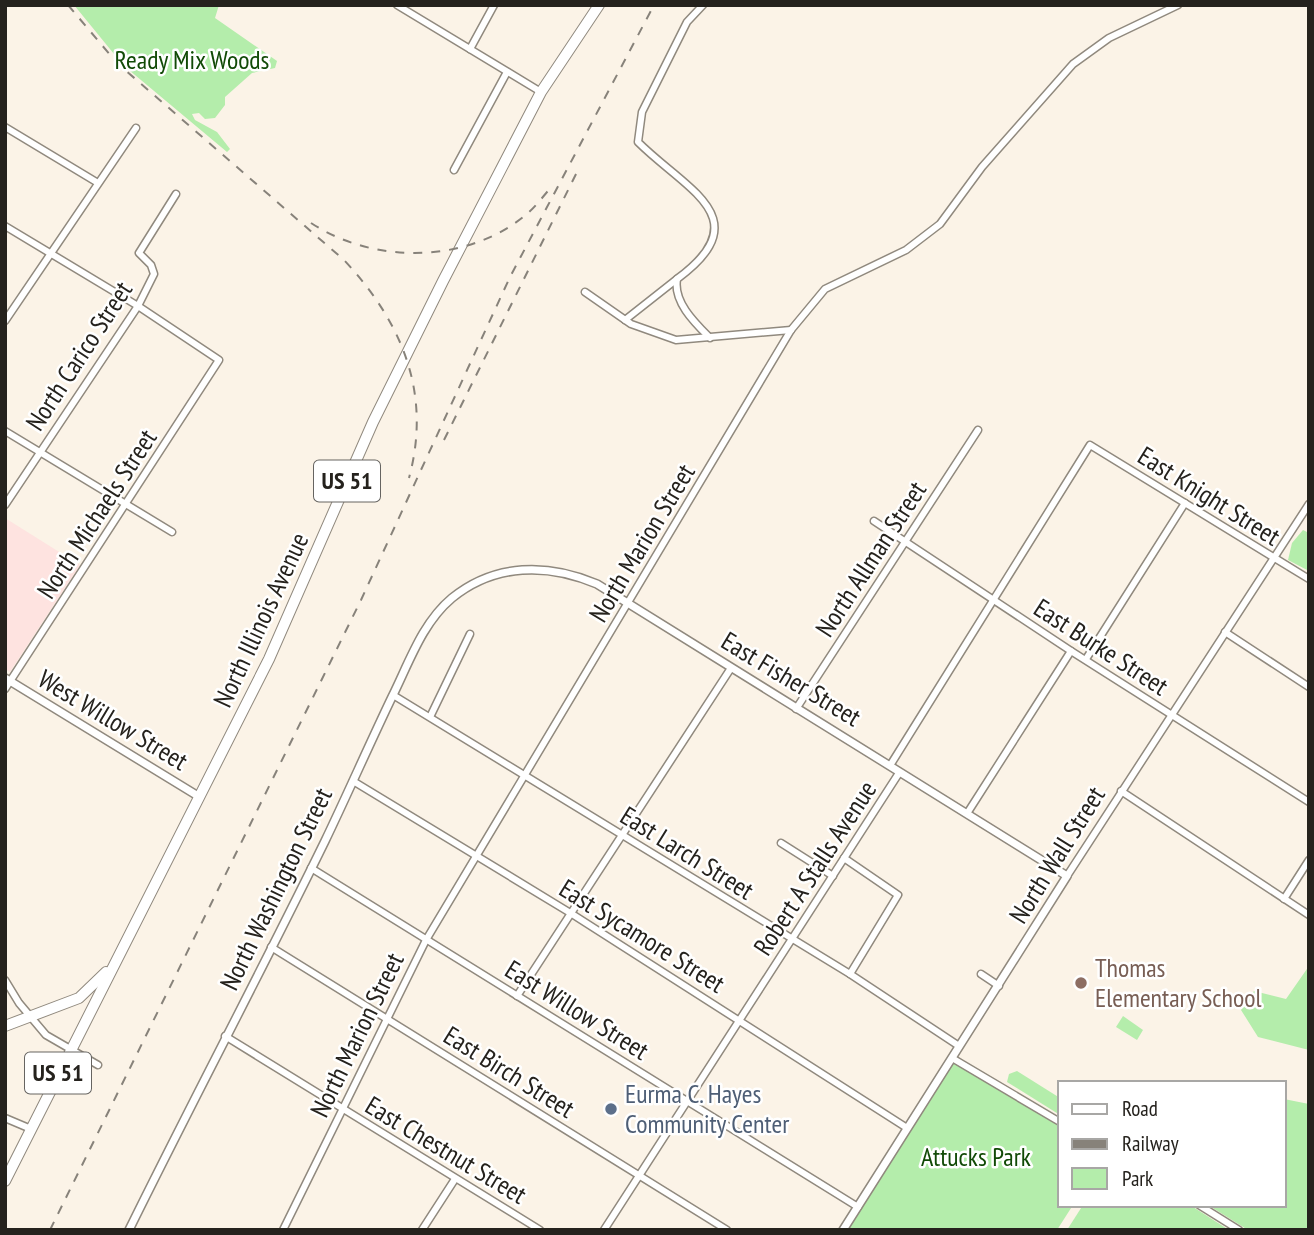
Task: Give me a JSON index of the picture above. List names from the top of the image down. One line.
{"streets":{"main road":["US 51","North Illinois Avenue"],"street":["North Carico Street","East Knight Street","North Michaels Street","North Marion Street","North Allman Street","East Burke Street","East Fisher Street","West Willow Street","East Larch Street","North Wall Street","Robert A Stalls Avenue","North Washington Street","East Sycamore Street","East Willow Street","East Birch Street","East Chestnut Street"]},"crossings":[["North Carico Street","North Michaels Street"],["US 51","North Illinois Avenue"],["East Knight Street","North Wall Street"],["East Knight Street","Robert A Stalls Avenue"],["North Michaels Street","West Willow Street"],["North Marion Street","East Fisher Street"],["North Marion Street","East Larch Street"],["North Marion Street","East Sycamore Street"],["North Marion Street","East Willow Street"],["North Marion Street","East Birch Street"],["North Marion Street","East Chestnut Street"],["North Allman Street","East Burke Street"],["North Allman Street","East Fisher Street"],["North Illinois Avenue","West Willow Street"],["East Burke Street","North Wall Street"],["East Burke Street","Robert A Stalls Avenue"],["East Fisher Street","North Wall Street"],["East Fisher Street","Robert A Stalls Avenue"],["East Fisher Street","North Washington Street"],["East Larch Street","North Wall Street"],["East Larch Street","Robert A Stalls Avenue"],["East Larch Street","North Washington Street"],["North Wall Street","East Sycamore Street"],["North Wall Street","East Willow Street"],["Robert A Stalls Avenue","East Sycamore Street"],["Robert A Stalls Avenue","East Willow Street"],["Robert A Stalls Avenue","East Birch Street"],["North Washington Street","East Sycamore Street"],["North Washington Street","East Willow Street"],["North Washington Street","East Birch Street"],["North Washington Street","East Chestnut Street"]],"parks":["Ready Mix Woods","Attucks Park"],"places":["Thomas Elementary School","Eurma C. Hayes Community Center"],"legend":["Road","Railway","Park"]}
